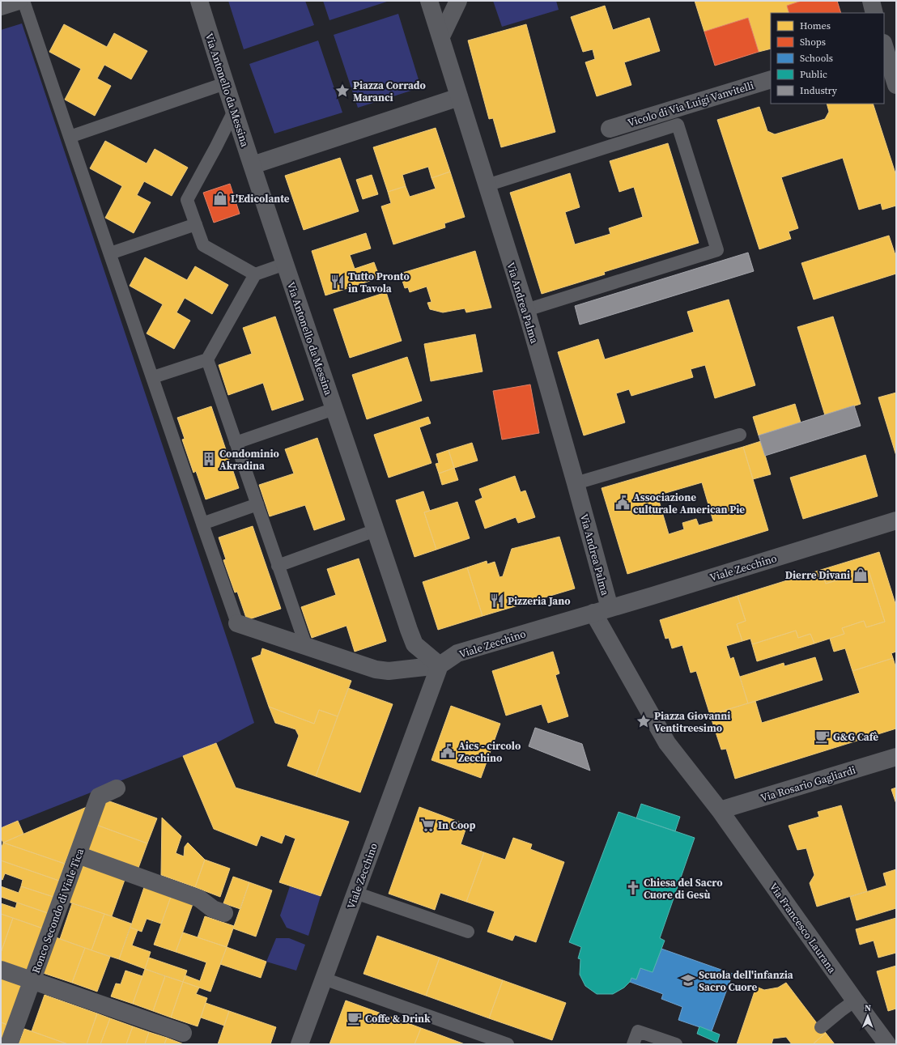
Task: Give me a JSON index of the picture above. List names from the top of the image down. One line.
{"streets":{"street":["Via Antonello da Messina","Vicolo di Via Luigi Vanvitelli","Via Andrea Palma","Viale Zecchino","Via Rosario Gagliardi","Ronco Secondo di Viale Tica","Via Francesco Laurana"]},"crossings":[["Via Antonello da Messina","Viale Zecchino"],["Via Andrea Palma","Viale Zecchino"],["Viale Zecchino","Via Francesco Laurana"],["Via Rosario Gagliardi","Via Francesco Laurana"]],"places":{"place":["Piazza Corrado Maranci","Piazza Giovanni Ventitreesimo"],"shop":["L'Edicolante","Dierre Divani"],"restaurant":["Tutto Pronto in Tavola","Pizzeria Jano"],"building":["Condominio Akradina"],"public building":["Associazione culturale American Pie","Aics - circolo Zecchino"],"cafe":["G&G Cafè","Coffe & Drink"],"supermarket":["In Coop"],"church":["Chiesa del Sacro Cuore di Gesù"],"school or university":["Scuola dell'infanzia Sacro Cuore"]},"legend":["Homes","Shops","Schools","Public","Industry"],"north":"top"}
